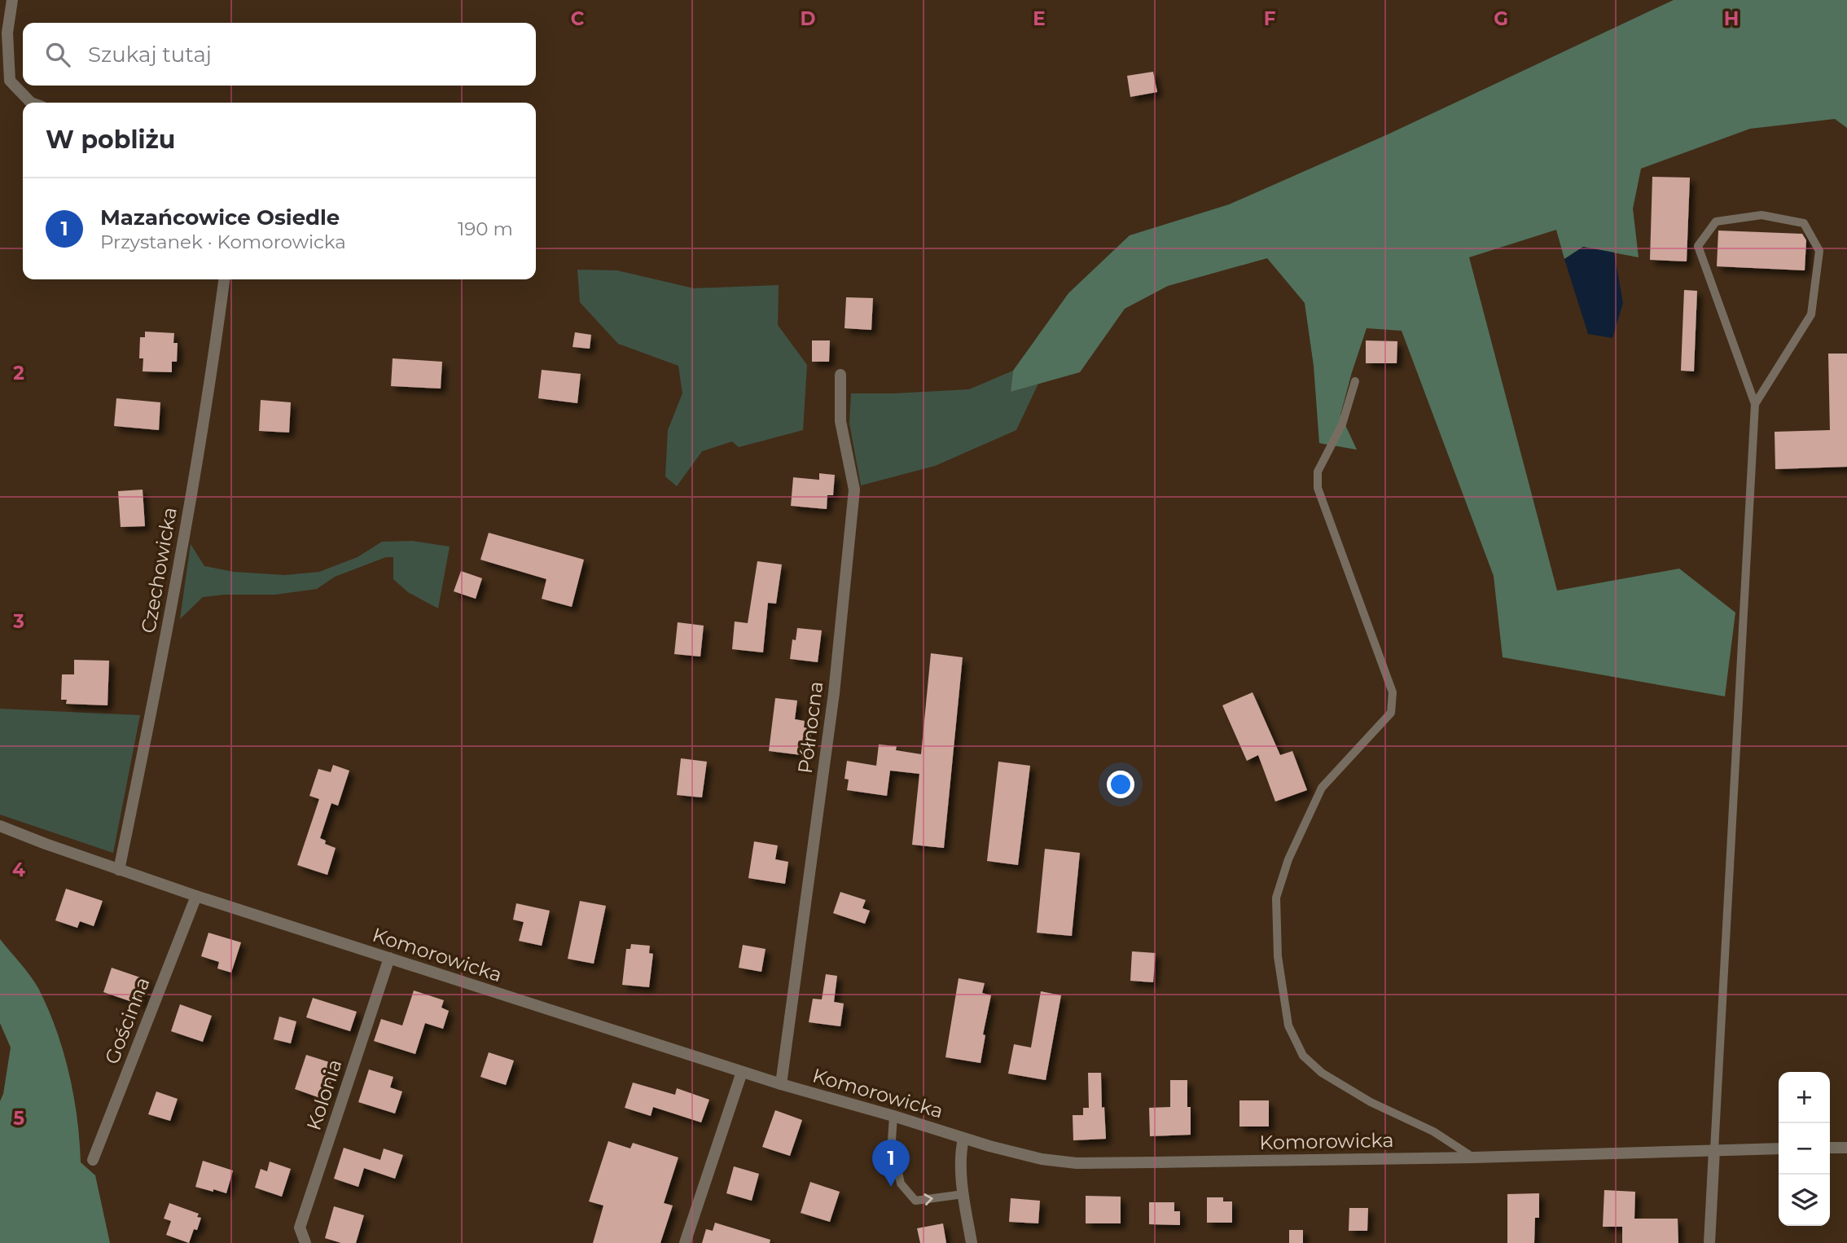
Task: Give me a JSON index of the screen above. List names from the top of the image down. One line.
{"streets":{"street":["Czechowicka","Północna","Komorowicka","Gościnna","Kolonia"]},"crossings":[["Czechowicka","Komorowicka"],["Północna","Komorowicka"],["Komorowicka","Gościnna"],["Komorowicka","Kolonia"]],"page":{"search":"Szukaj tutaj","heading":"W pobliżu","list":[{"mark":"1","name":"Mazańcowice Osiedle","note":"Przystanek · Komorowicka","value":"190 m"}],"map_buttons":["+","−"],"pins":"1"},"grid":{"columns":["C","D","E","F","G","H"],"rows":["2","3","4","5"]}}
